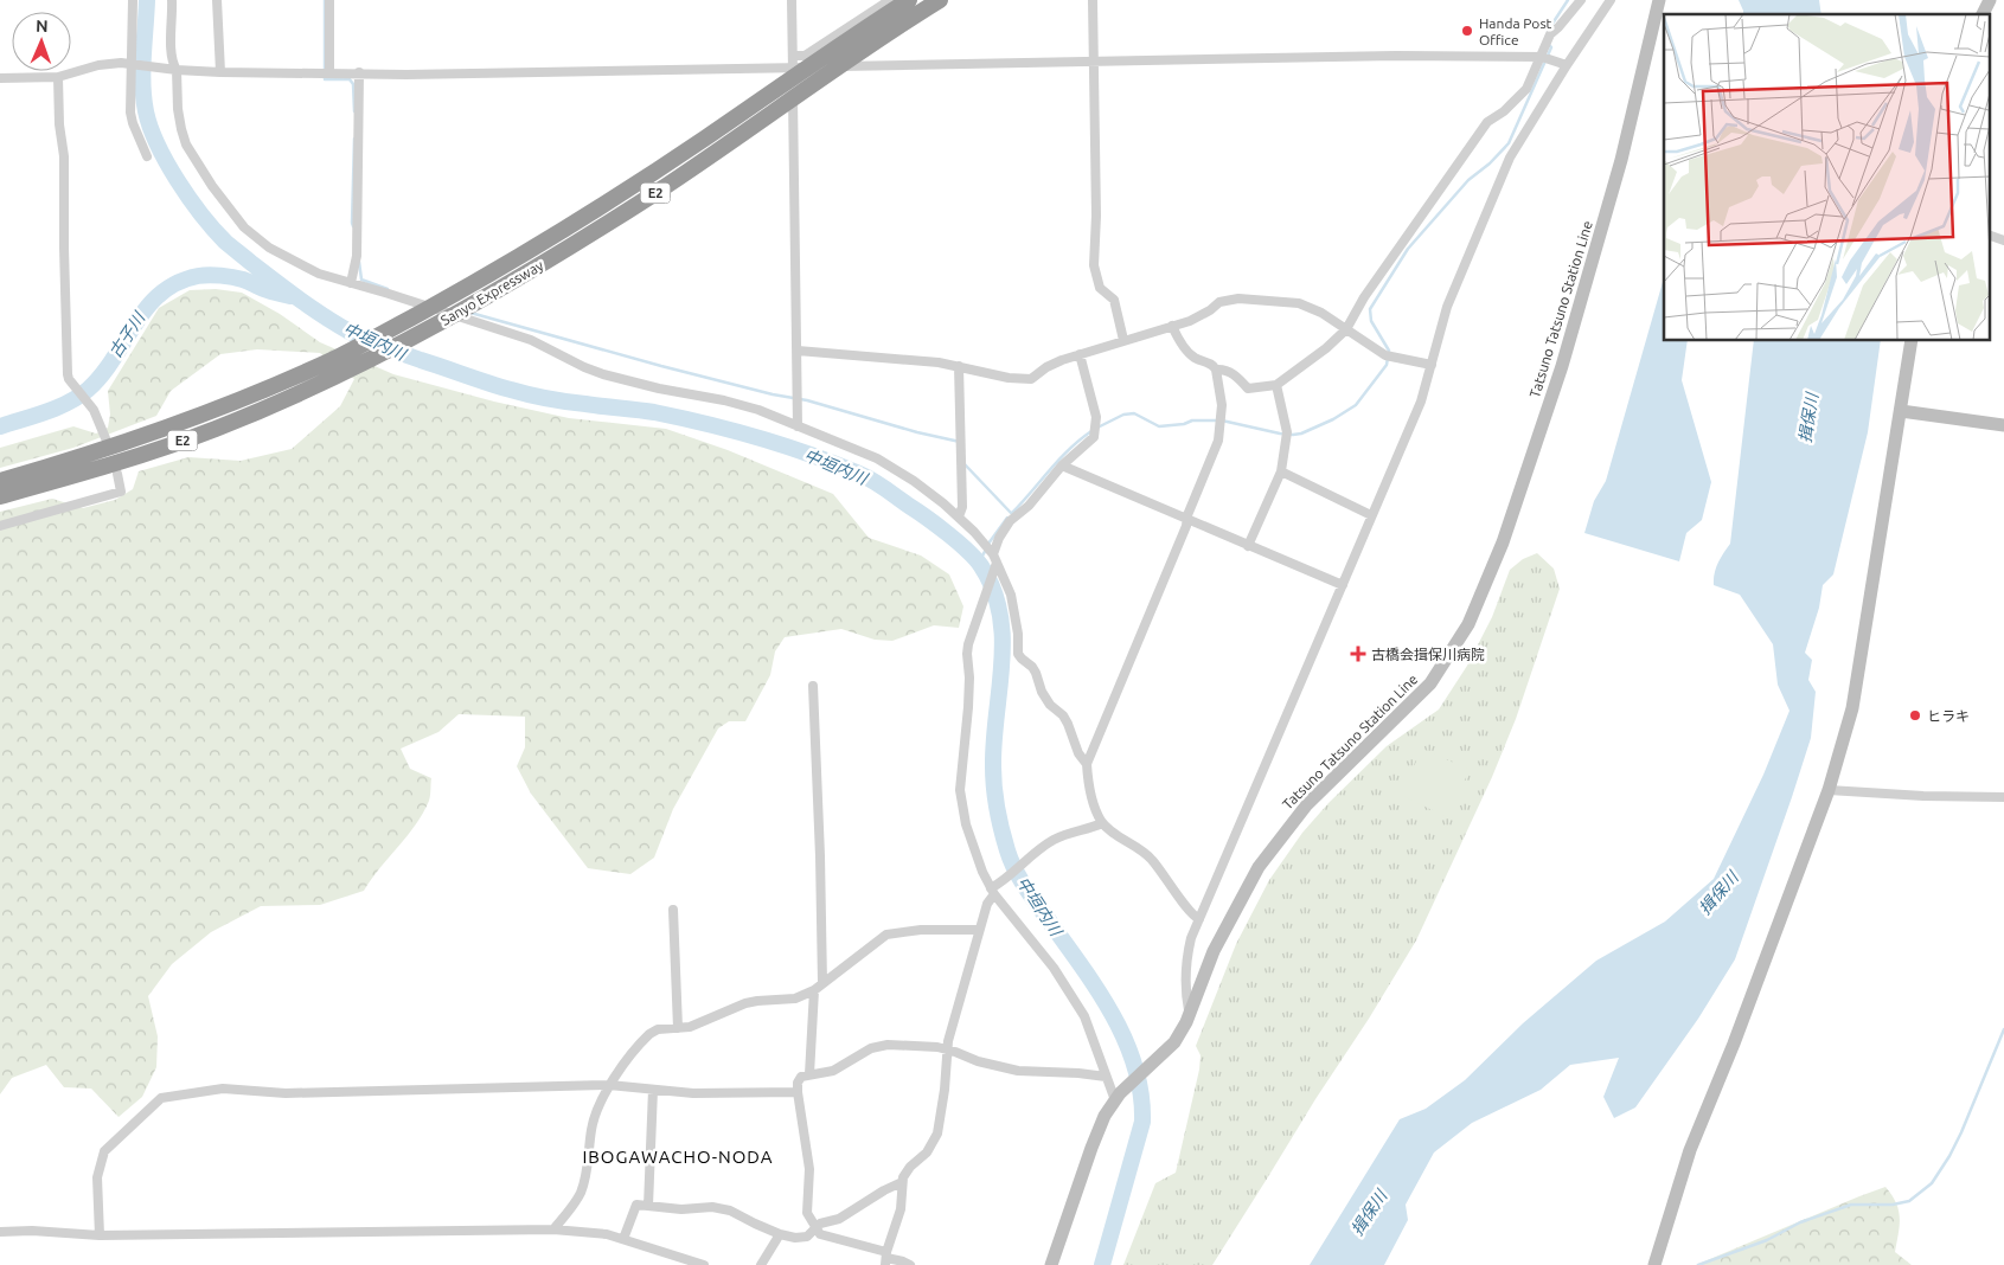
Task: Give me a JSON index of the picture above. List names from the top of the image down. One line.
{"streets":{"highway":["E2","Sanyo Expressway"],"main road":["Tatsuno Tatsuno Station Line"]},"districts":["IBOGAWACHO-NODA"],"water":["古子川","中垣内川","揖保川"],"places":{"other":["Handa Post Office","ヒラキ"],"health":["古橋会揖保川病院"]},"north":"top"}
